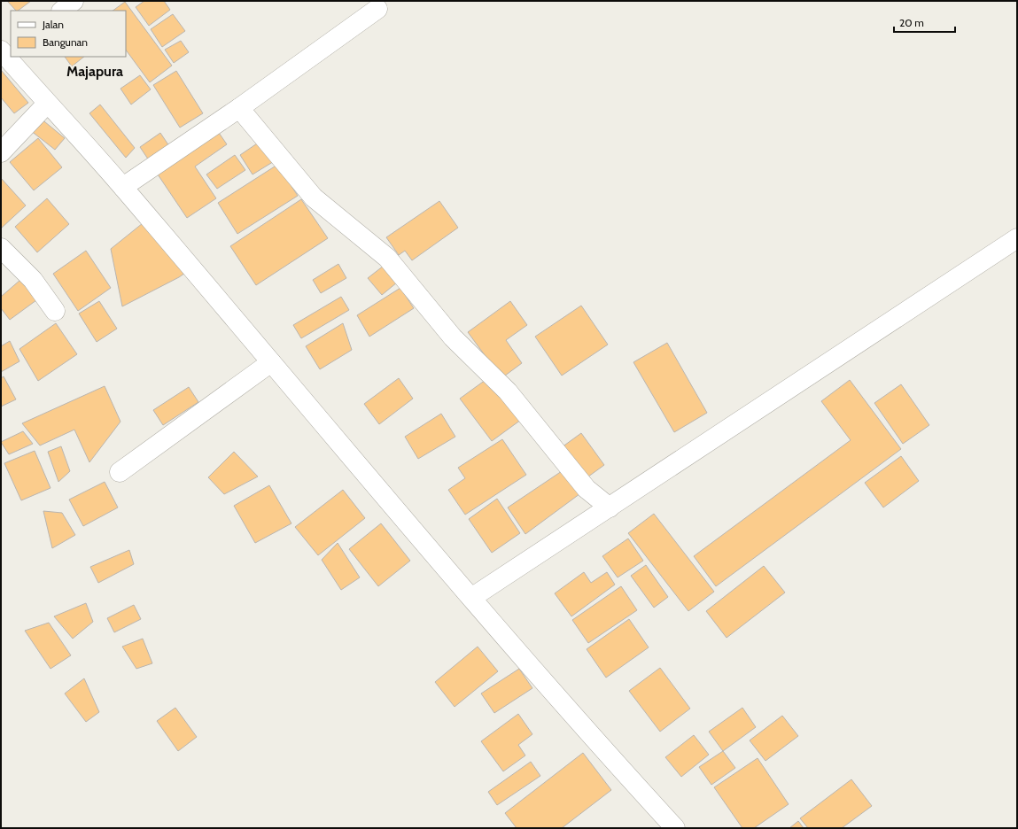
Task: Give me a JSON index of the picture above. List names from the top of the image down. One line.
{"districts":["Majapura"],"legend":["Jalan","Bangunan"],"scale_bar":"20 m"}
